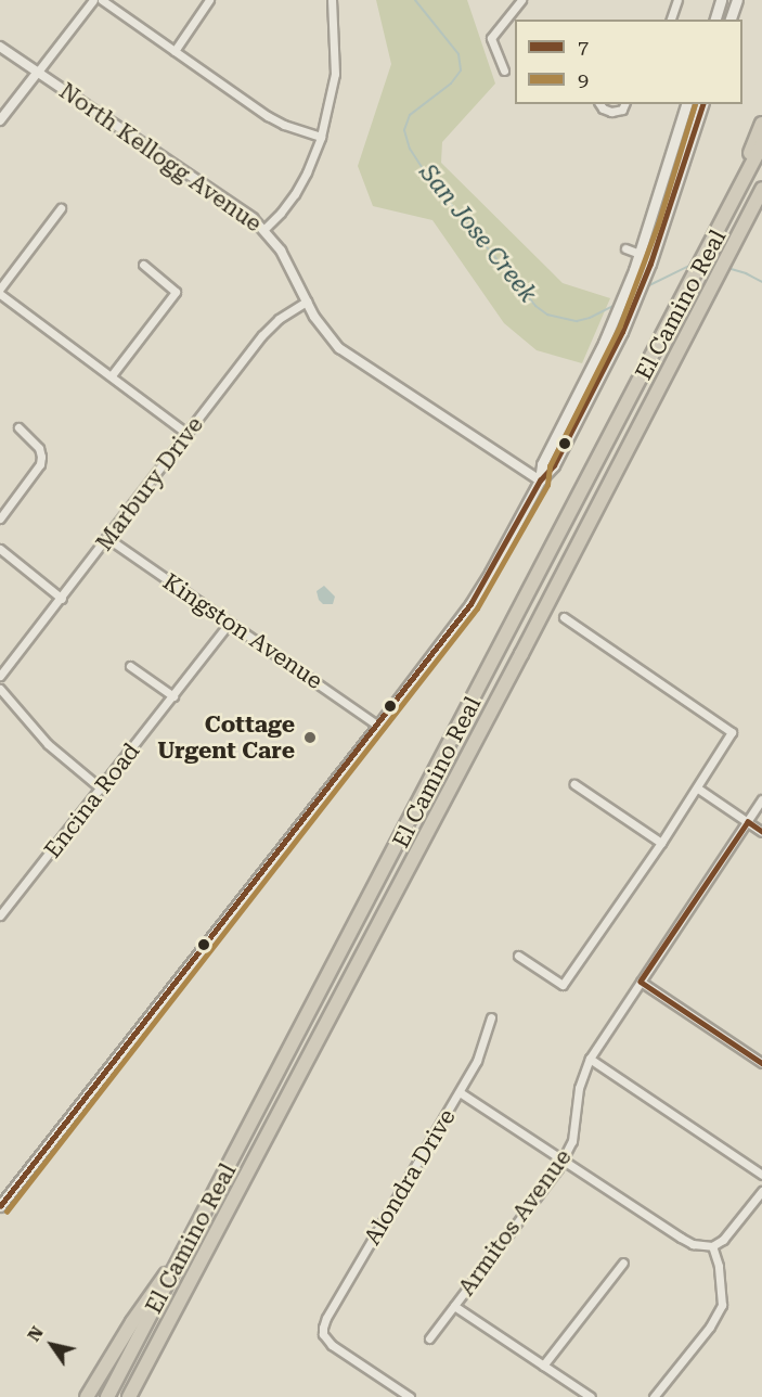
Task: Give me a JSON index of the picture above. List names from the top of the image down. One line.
{"streets":{"highway":["El Camino Real"],"street":["North Kellogg Avenue","Marbury Drive","Kingston Avenue","Encina Road","Alondra Drive","Armitos Avenue"]},"crossings":[["North Kellogg Avenue","Marbury Drive"],["Marbury Drive","Kingston Avenue"],["Kingston Avenue","Encina Road"]],"water":["San Jose Creek"],"places":["Cottage Urgent Care"],"lines":["transit line 7","transit line 9"],"legend":["7","9"],"north":"top left"}
